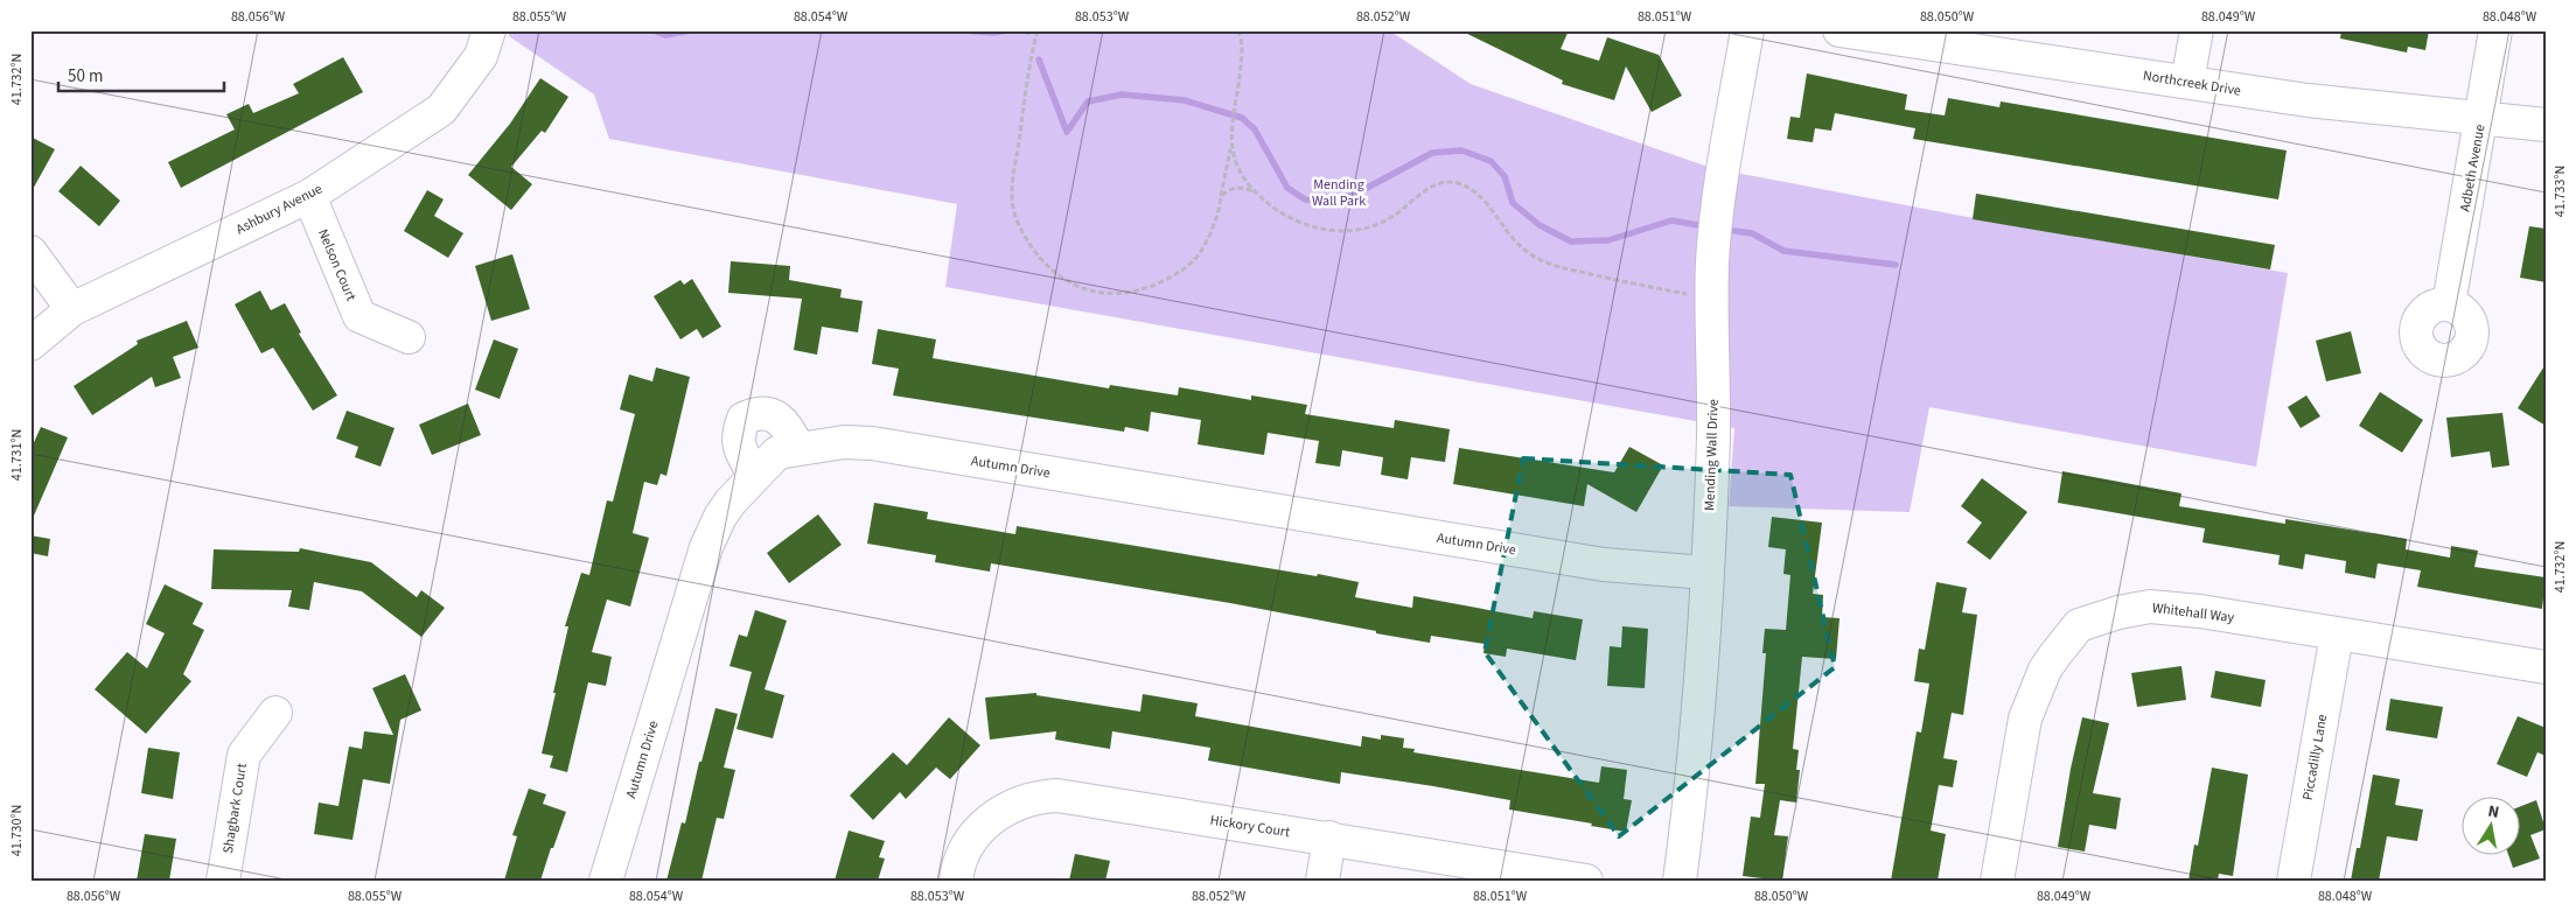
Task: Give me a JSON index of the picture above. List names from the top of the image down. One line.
{"streets":{"street":["Northcreek Drive","Adbeth Avenue","Ashbury Avenue","Nelson Court","Mending Wall Drive","Autumn Drive","Whitehall Way","Piccadilly Lane","Shagbark Court","Hickory Court"]},"crossings":[["Northcreek Drive","Adbeth Avenue"],["Ashbury Avenue","Nelson Court"],["Mending Wall Drive","Autumn Drive"],["Whitehall Way","Piccadilly Lane"]],"parks":["Mending Wall Park"],"scale_bar":"50 m","north":"top","coordinates":["88.056°W","88.055°W","88.054°W","88.053°W","88.052°W","88.051°W","88.050°W","88.049°W","88.048°W","41.732°N","41.733°N","41.731°N","41.730°N"]}
